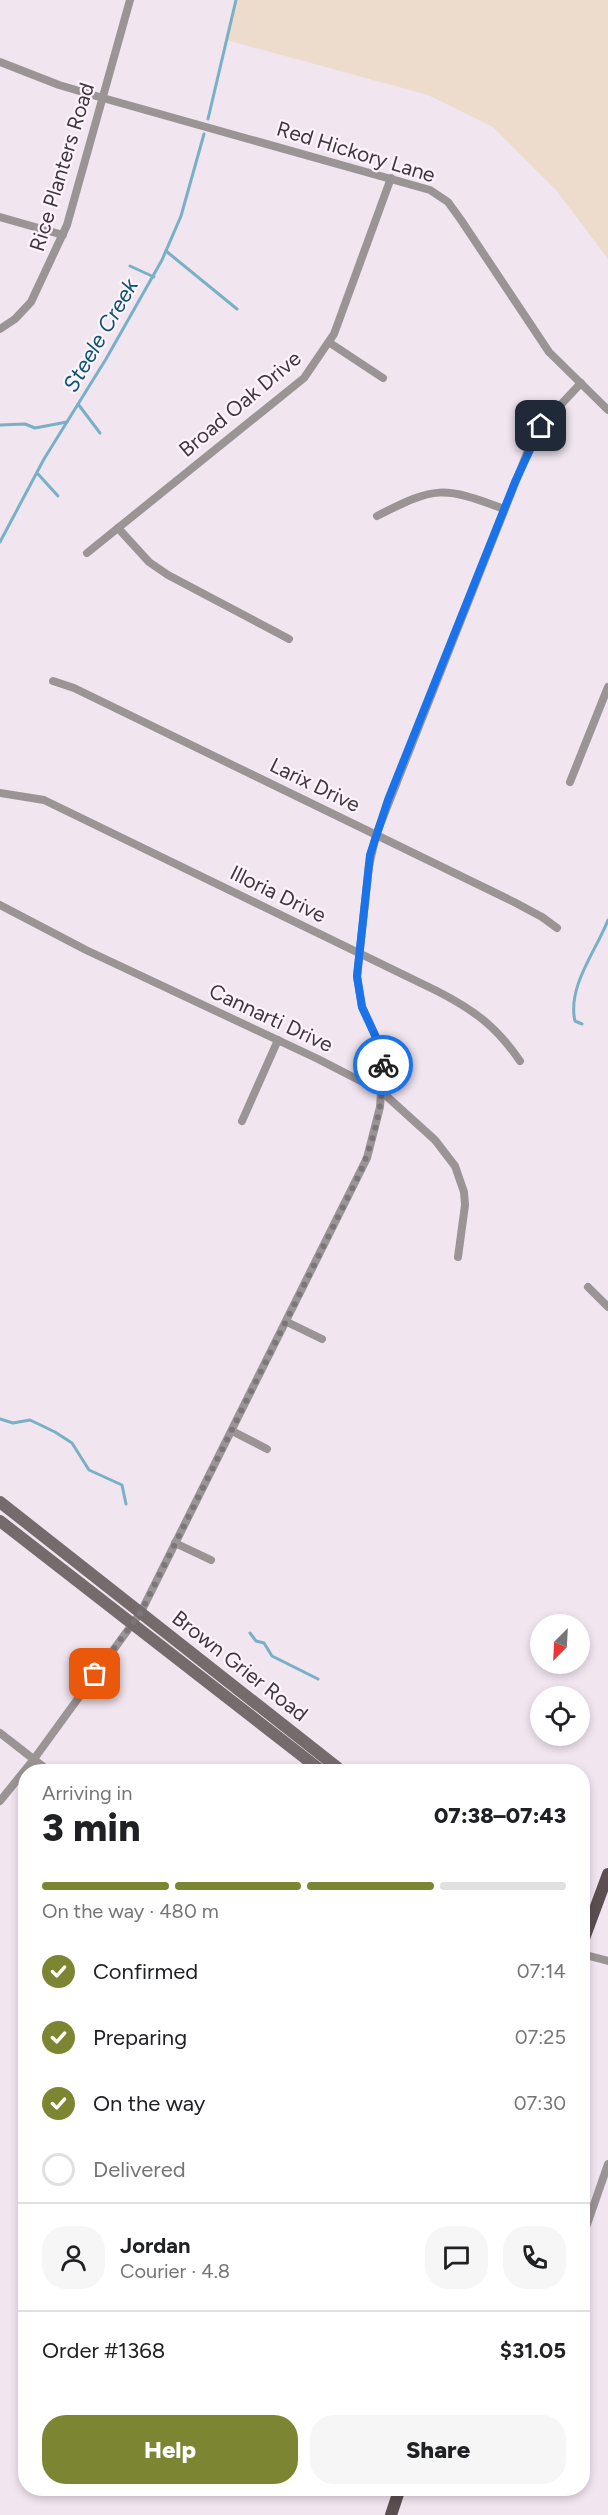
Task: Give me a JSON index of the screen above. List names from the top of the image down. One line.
{"streets":{"main road":["Brown Grier Road"],"street":["Red Hickory Lane","Rice Planters Road","Broad Oak Drive","Larix Drive","Illoria Drive","Cannarti Drive"]},"crossings":[["Red Hickory Lane","Rice Planters Road"],["Red Hickory Lane","Broad Oak Drive"]],"water":["Steele Creek"],"north":"bottom left","page":{"heading":["3 min","Arriving in","07:38–07:43"],"panel":["Jordan","Courier · 4.8","Order #1368","$31.05"],"bar":"On the way · 480 m","list":[["Confirmed","07:14"],["Preparing","07:25"],["On the way","07:30"],"Delivered"],"buttons":["Help","Share"]}}
